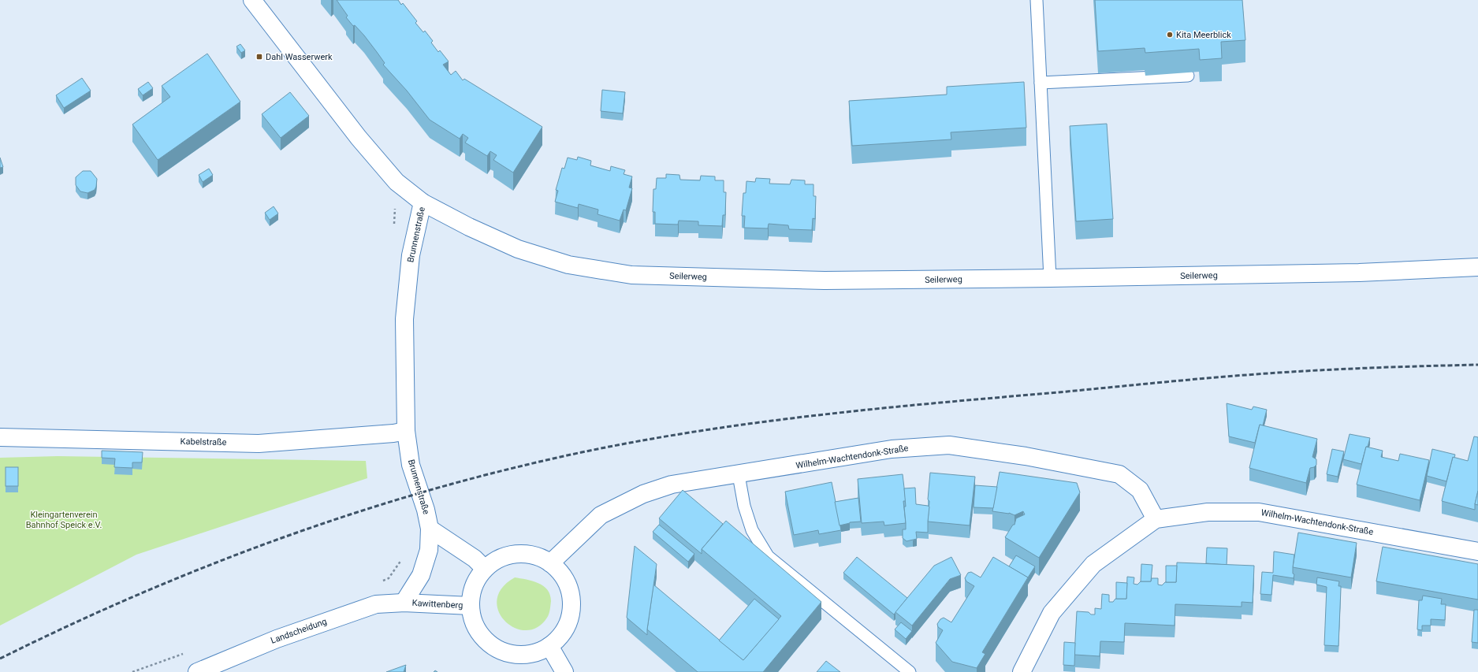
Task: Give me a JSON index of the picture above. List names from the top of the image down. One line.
{"streets":{"street":["Brunnenstraße","Seilerweg","Kabelstraße","Wilhelm-Wachtendonk-Straße","Kawittenberg","Landscheidung"]},"crossings":[["Brunnenstraße","Seilerweg"],["Brunnenstraße","Kabelstraße"],["Brunnenstraße","Kawittenberg"],["Brunnenstraße","Landscheidung"],["Wilhelm-Wachtendonk-Straße","Kawittenberg"],["Kawittenberg","Landscheidung"]],"parks":["Kleingartenverein Bahnhof Speick e.V."],"places":{"other":["Kita Meerblick"],"transit":["Dahl Wasserwerk"]}}
